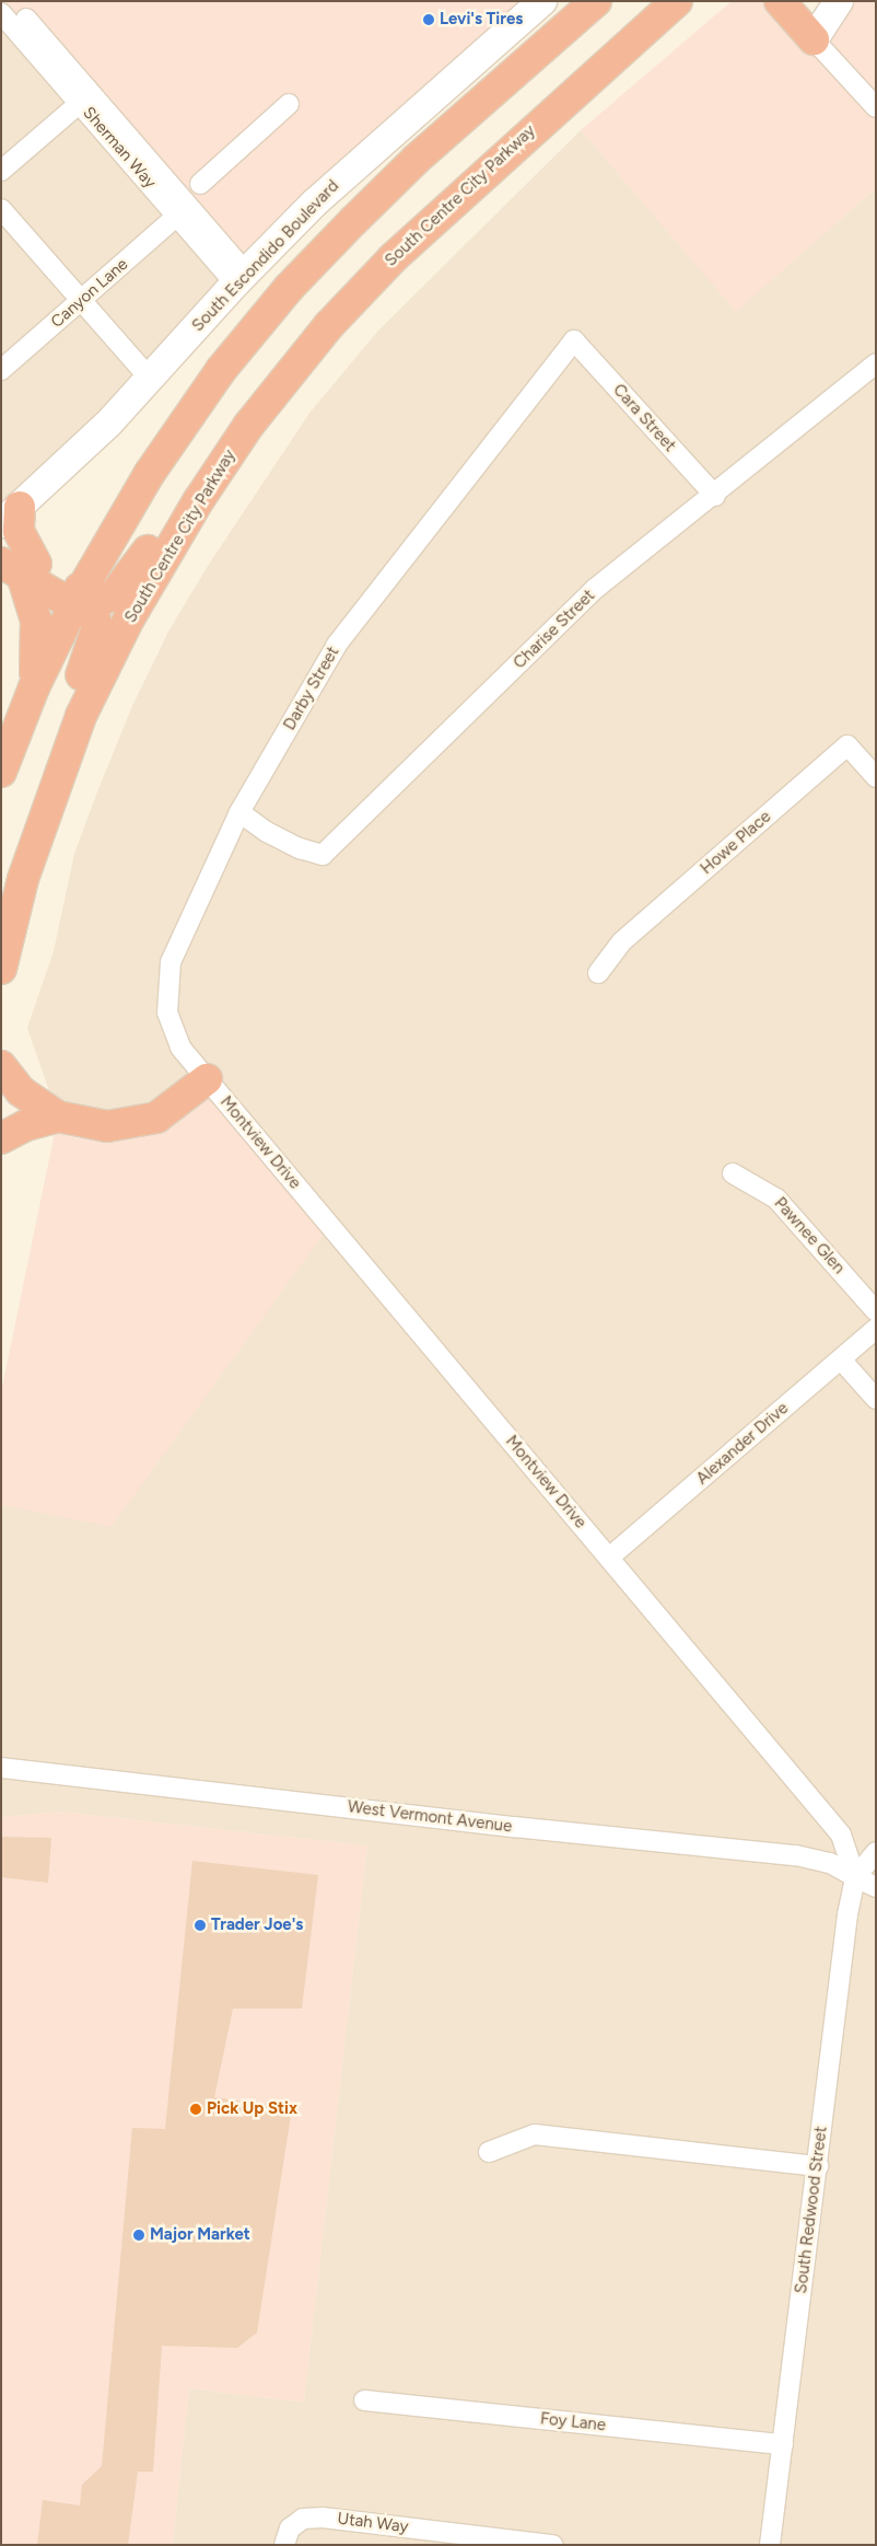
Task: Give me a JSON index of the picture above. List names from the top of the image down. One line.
{"streets":{"highway":["South Centre City Parkway"],"street":["Sherman Way","South Escondido Boulevard","Canyon Lane","Cara Street","Charise Street","Darby Street","Howe Place","Montview Drive","Pawnee Glen","Alexander Drive","West Vermont Avenue","South Redwood Street","Foy Lane","Utah Way"]},"crossings":[["Sherman Way","South Escondido Boulevard"],["Sherman Way","Canyon Lane"],["Cara Street","Charise Street"],["Cara Street","Darby Street"],["Charise Street","Darby Street"],["Darby Street","Montview Drive"],["Montview Drive","Alexander Drive"],["Montview Drive","West Vermont Avenue"],["Montview Drive","South Redwood Street"],["West Vermont Avenue","South Redwood Street"],["South Redwood Street","Foy Lane"]],"places":["Levi's Tires","Trader Joe's","Pick Up Stix","Major Market"]}
